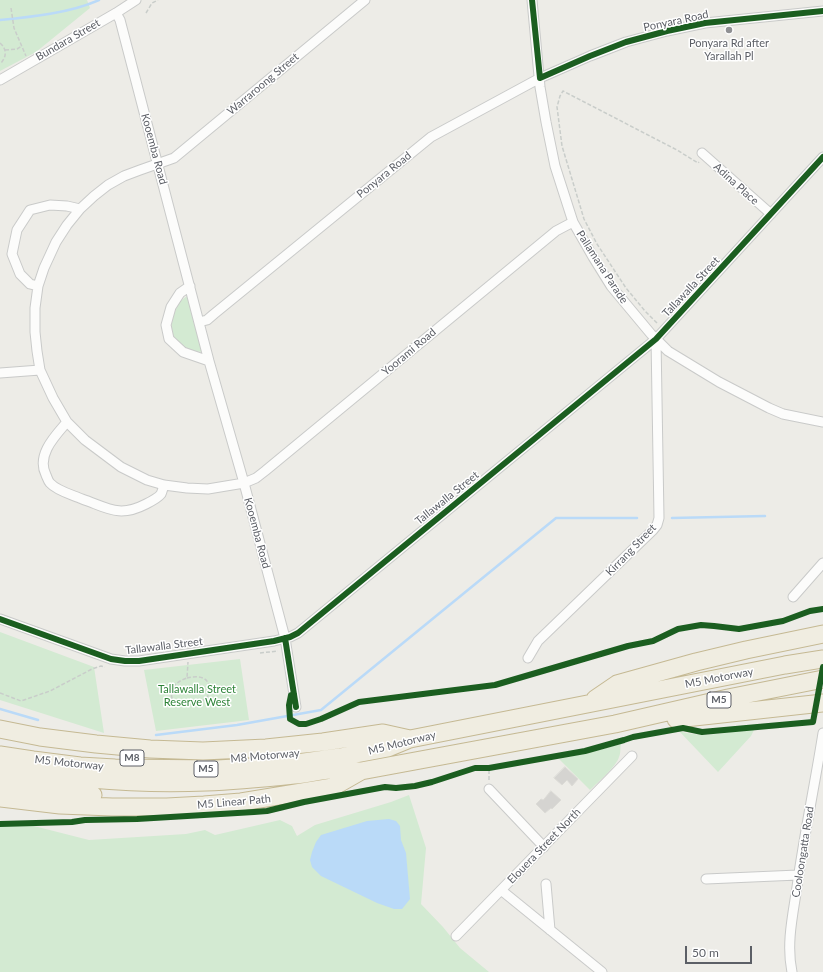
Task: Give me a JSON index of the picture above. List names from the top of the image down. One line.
{"streets":{"highway":["M5 Motorway","M5","M8 Motorway","M8"],"street":["Ponyara Road","Bundara Street","Warraroong Street","Kooemba Road","Adina Place","Pallamana Parade","Tallawalla Street","Yoorami Road","Kirrang Street","Elouera Street North","Cooloongatta Road"],"cycle path":["M5 Linear Path"]},"crossings":[["Ponyara Road","Kooemba Road"],["Ponyara Road","Pallamana Parade"],["Bundara Street","Kooemba Road"],["Warraroong Street","Kooemba Road"],["Warraroong Street","Yoorami Road"],["Kooemba Road","Tallawalla Street"],["Kooemba Road","Yoorami Road"],["Adina Place","Tallawalla Street"],["Pallamana Parade","Tallawalla Street"],["Pallamana Parade","Yoorami Road"],["Pallamana Parade","Kirrang Street"],["Tallawalla Street","Kirrang Street"],["M5 Motorway","M8 Motorway"]],"parks":["Tallawalla Street Reserve West"],"places":["Ponyara Rd after Yarallah Pl"],"scale_bar":"50 m"}
